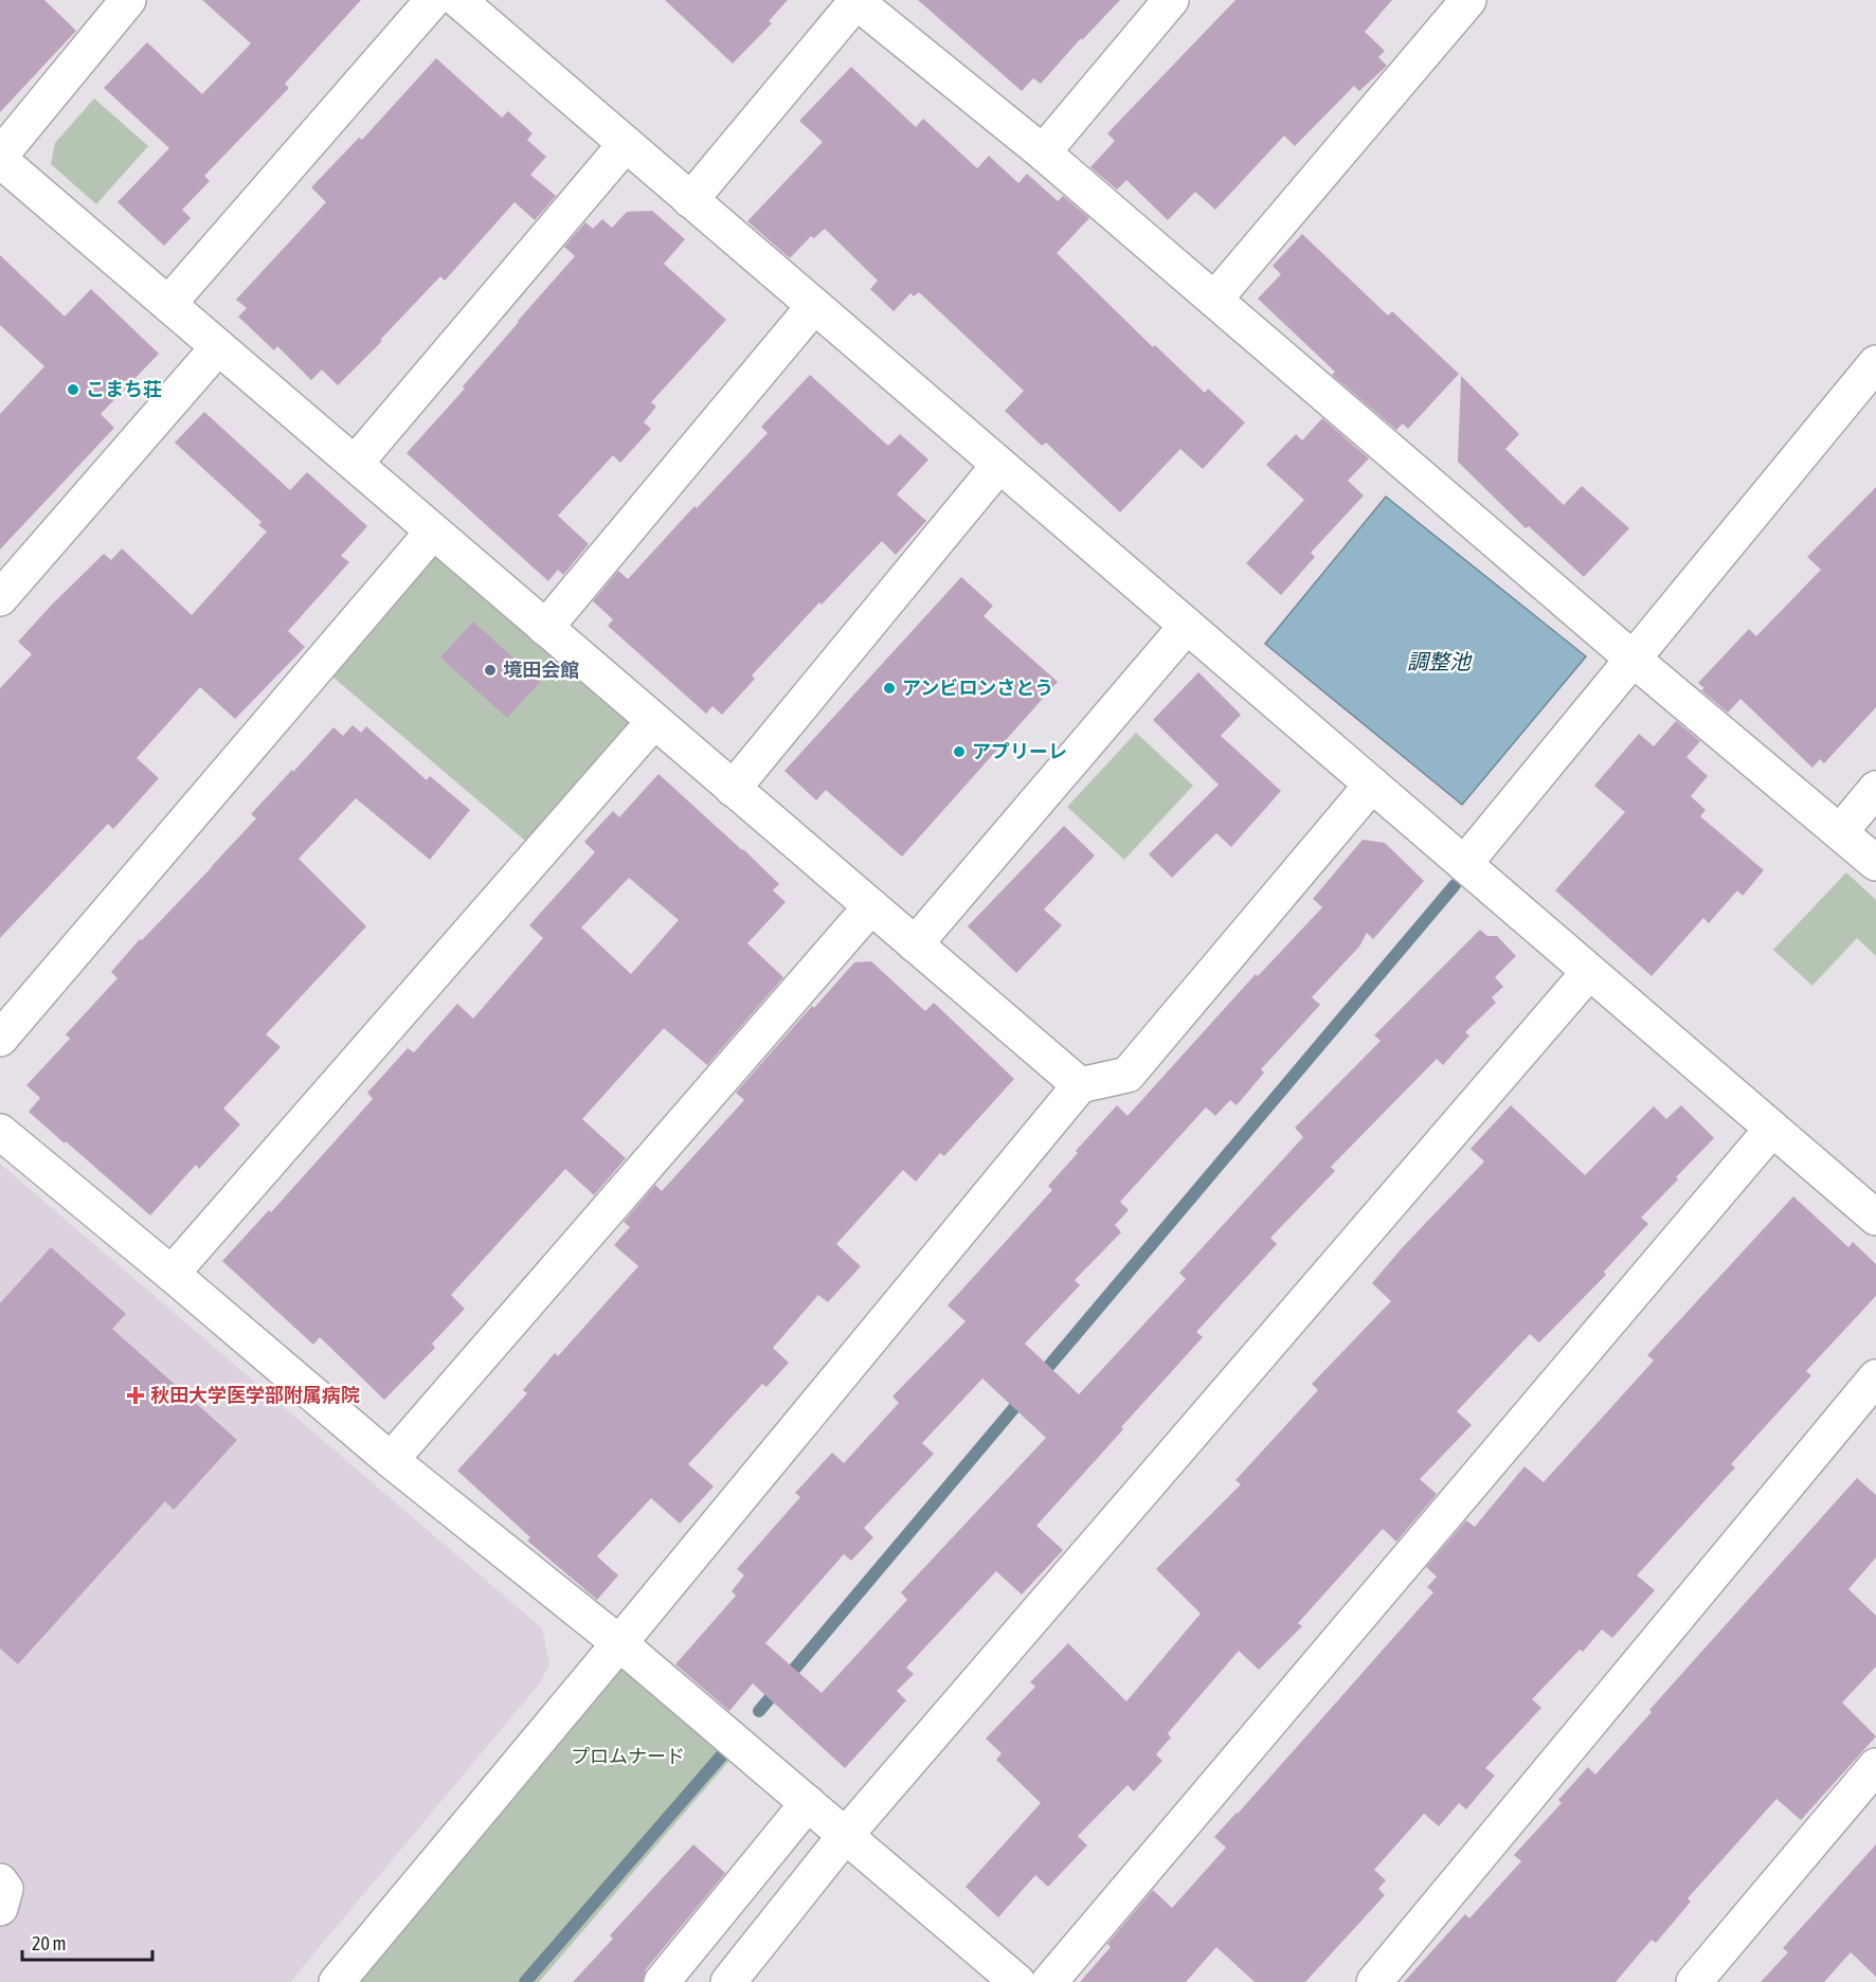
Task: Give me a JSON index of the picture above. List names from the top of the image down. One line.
{"water":["調整池"],"parks":["プロムナード"],"places":{"other":["こまち荘","境田会館","アンビロンさとう","アプリーレ"],"health":["秋田大学医学部附属病院"]},"scale_bar":"20 m"}
